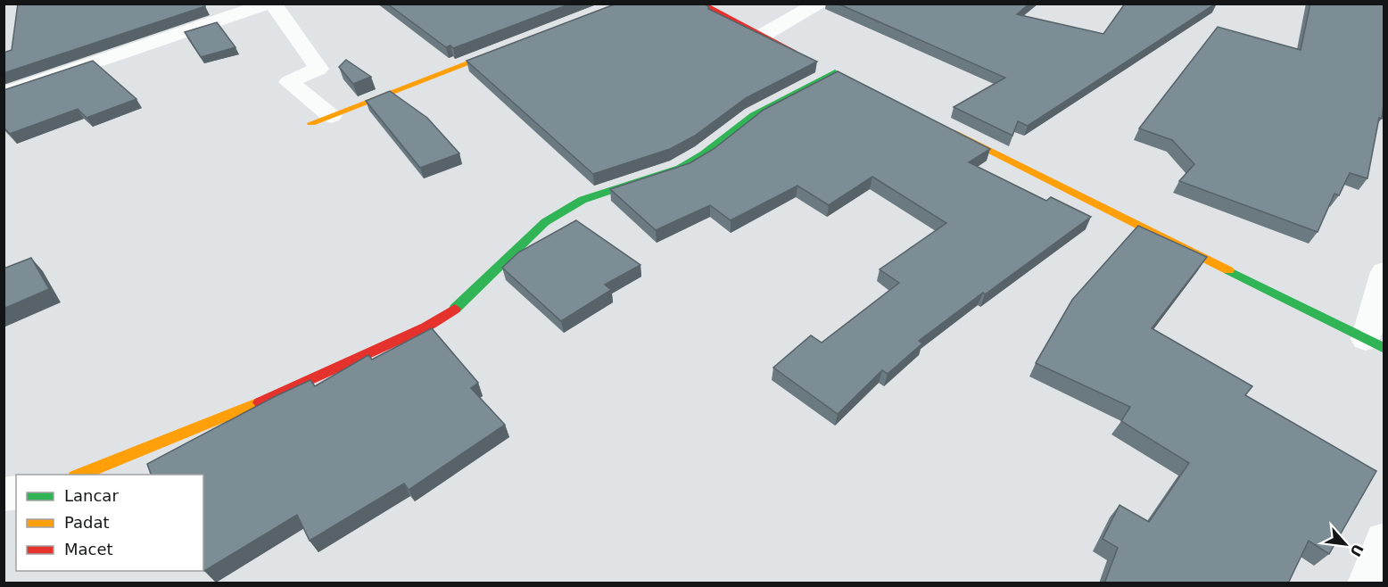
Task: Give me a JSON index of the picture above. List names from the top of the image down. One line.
{"legend":["Lancar","Padat","Macet"],"north":"bottom right"}
